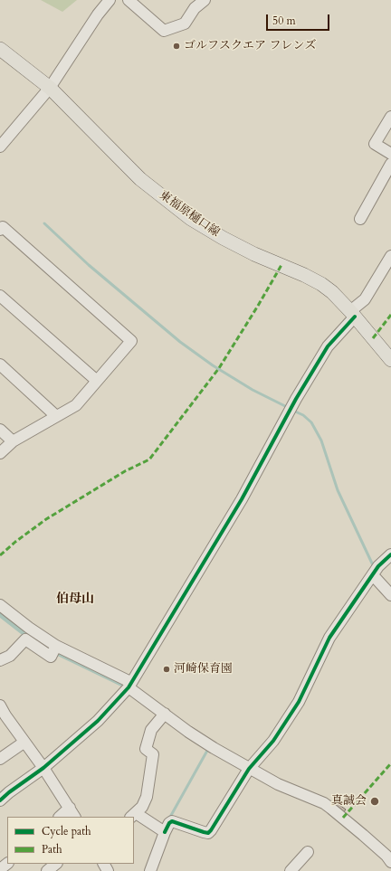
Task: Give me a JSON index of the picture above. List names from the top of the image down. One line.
{"streets":{"main road":["東福原樋口線"]},"districts":["伯母山"],"places":["ゴルフスクエア フレンズ","河崎保育園","真誠会"],"legend":["Cycle path","Path"],"scale_bar":"50 m"}
